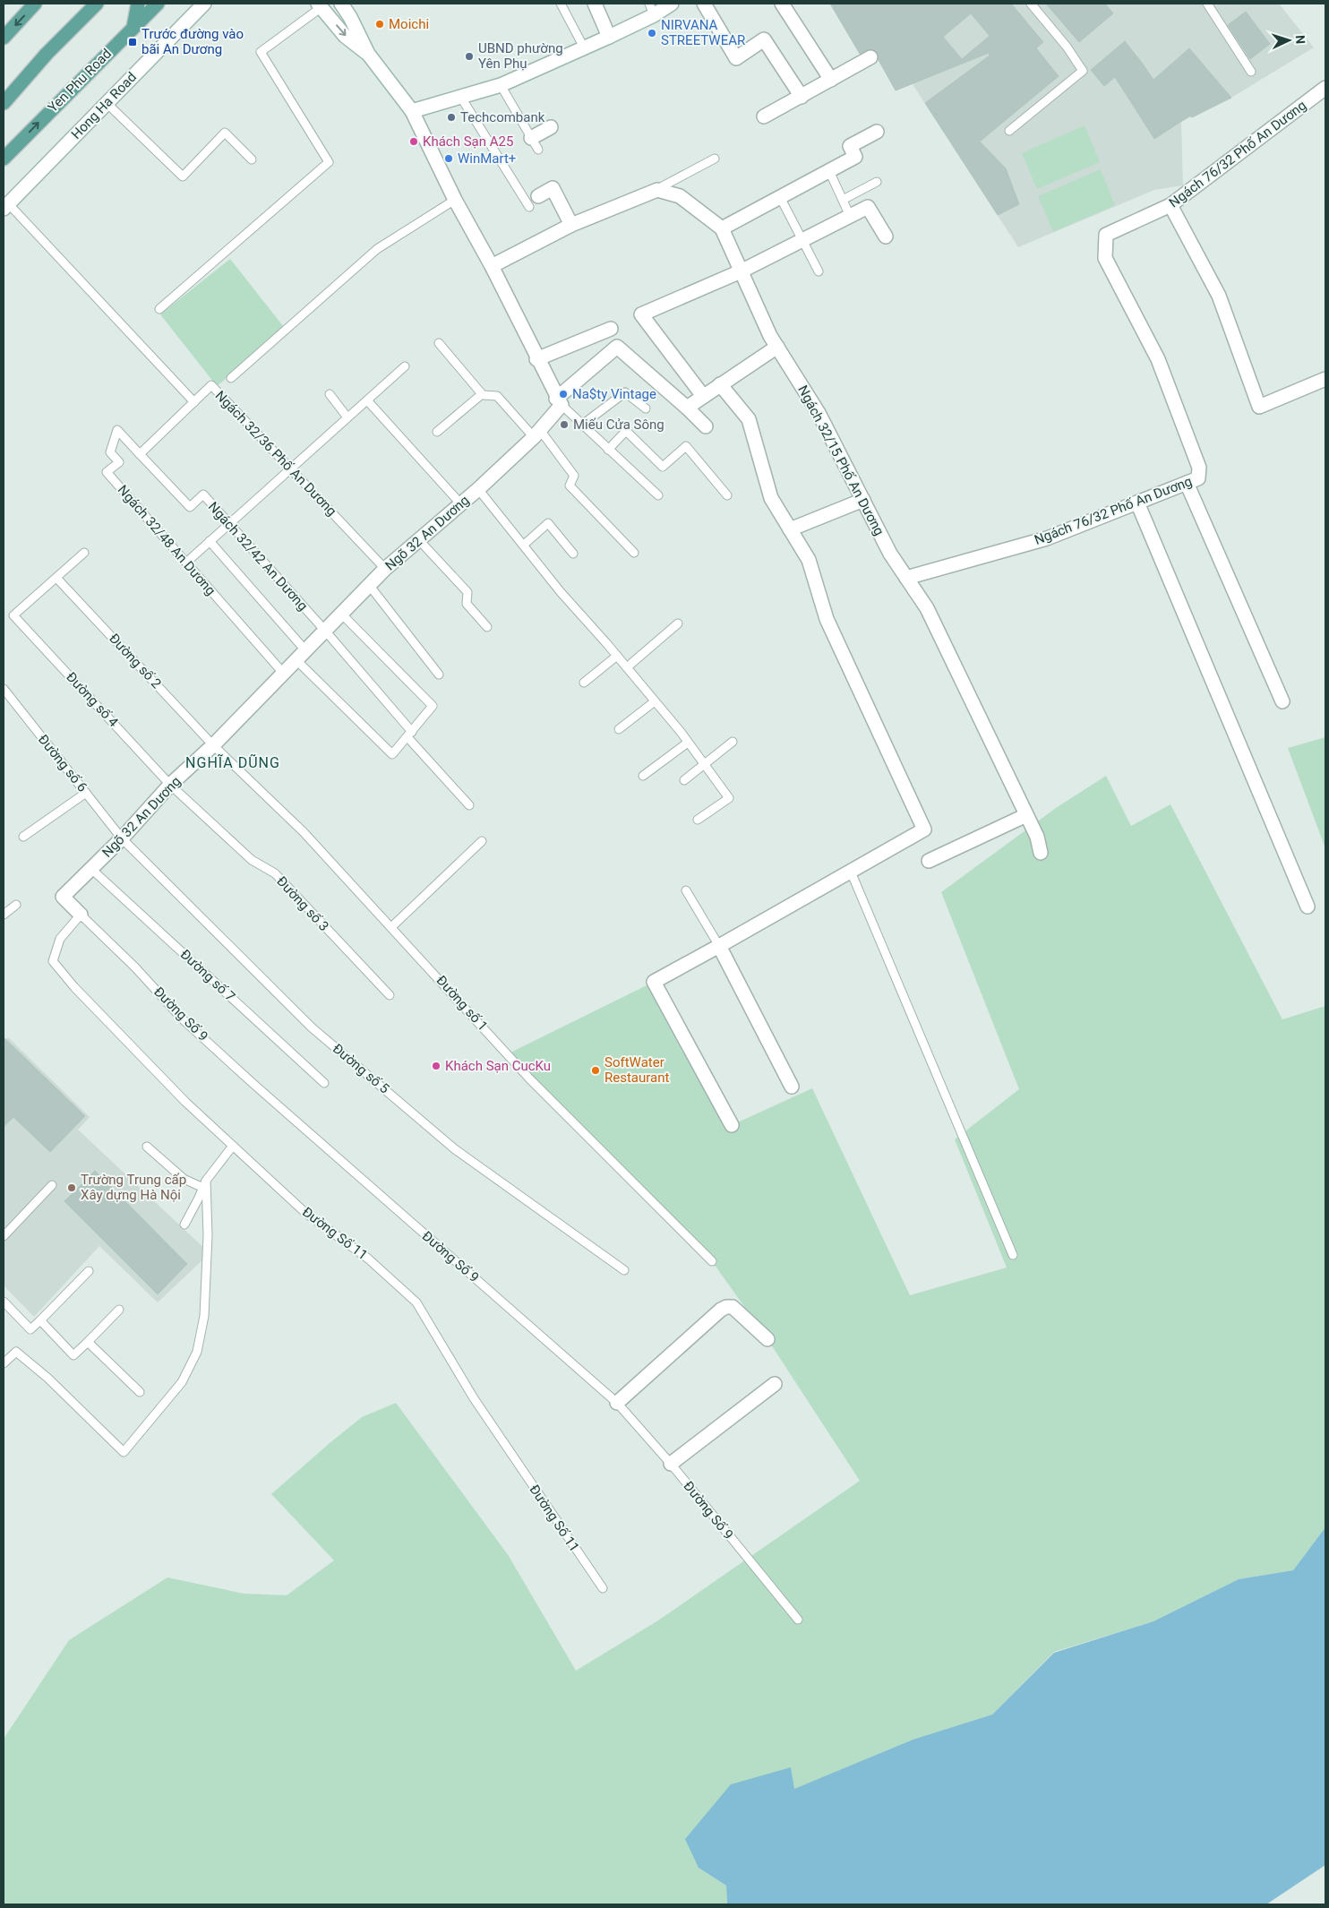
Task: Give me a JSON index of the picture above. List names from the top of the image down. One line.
{"streets":{"main road":["Yen Phu Road"],"street":["Hong Ha Road","Ngách 76/32 Phố An Dương","Ngách 32/15 Phố An Dương","Ngõ 32 An Dương"],"lane":["Ngách 32/36 Phố An Dương","Ngách 32/48 An Dương","Ngách 32/42 An Dương","Đường số 2","Đường số 4","Đường số 6","Đường số 3","Đường số 7","Đường số 1","Đường Số 9","Đường số 5","Đường Số 11"]},"crossings":[["Ngách 76/32 Phố An Dương","Ngách 32/15 Phố An Dương"],["Ngách 32/36 Phố An Dương","Ngõ 32 An Dương"],["Ngách 32/36 Phố An Dương","Ngách 32/48 An Dương"],["Ngách 32/36 Phố An Dương","Ngách 32/42 An Dương"],["Ngõ 32 An Dương","Ngách 32/48 An Dương"],["Ngõ 32 An Dương","Ngách 32/42 An Dương"],["Ngõ 32 An Dương","Đường số 2"],["Ngõ 32 An Dương","Đường số 4"],["Ngõ 32 An Dương","Đường số 6"],["Ngõ 32 An Dương","Đường số 3"],["Ngõ 32 An Dương","Đường số 7"],["Ngõ 32 An Dương","Đường số 1"],["Ngõ 32 An Dương","Đường Số 9"],["Ngõ 32 An Dương","Đường số 5"],["Ngõ 32 An Dương","Đường Số 11"],["Ngách 32/48 An Dương","Ngách 32/42 An Dương"],["Đường số 2","Đường số 4"],["Đường số 2","Đường số 1"],["Đường số 4","Đường số 3"],["Đường số 6","Đường số 5"],["Đường Số 9","Đường Số 11"]],"districts":["NGHĨA DŨNG"],"places":{"other":["Moichi","NIRVANA STREETWEAR","UBND phường Yên Phụ","Techcombank","Khách Sạn A25","WinMart+","Na$ty Vintage","Miếu Cửa Sông","Khách Sạn CucKu","SoftWater Restaurant","Trường Trung cấp Xây dựng Hà Nội"],"transit":["Trước đường vào bãi An Dương"]},"north":"right"}
